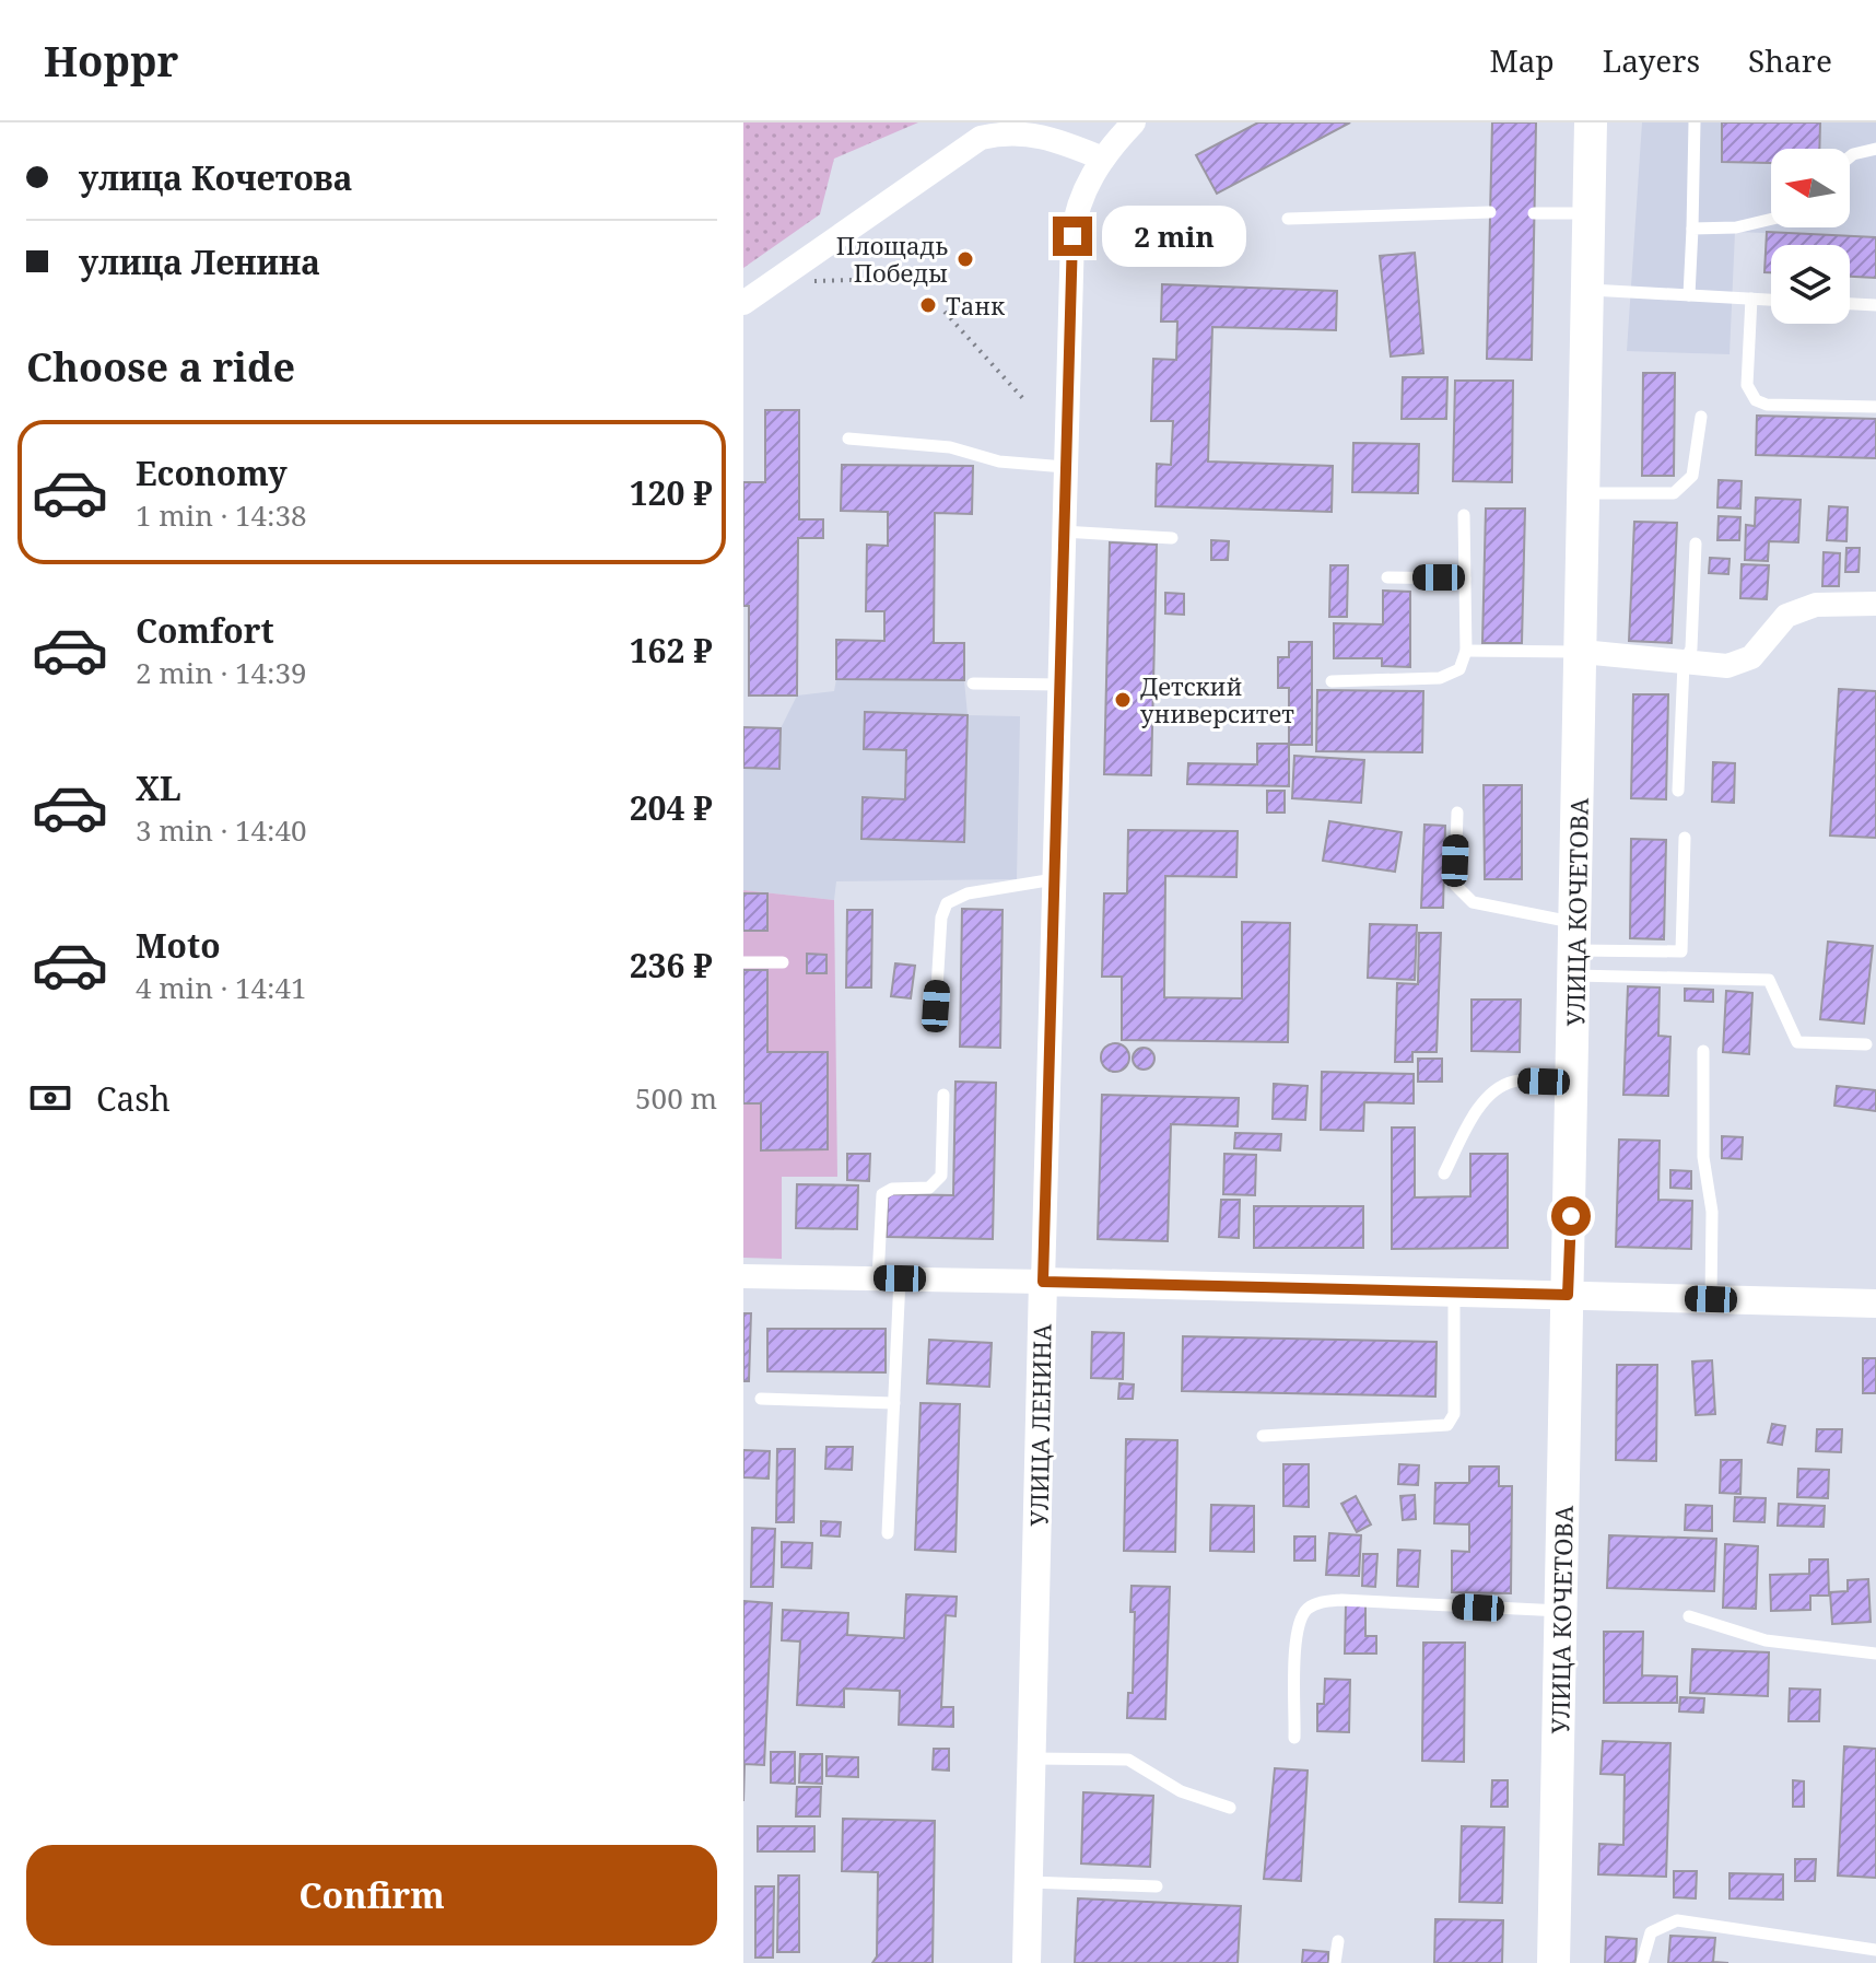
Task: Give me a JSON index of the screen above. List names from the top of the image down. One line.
{"streets":{"main road":["УЛИЦА КОЧЕТОВА"],"street":["УЛИЦА ЛЕНИНА"]},"places":["Площадь Победы","Танк","Детский университет"],"north":"left","page":{"header":"Hoppr","nav":["Map","Layers","Share"],"banner":["улица Кочетова","улица Ленина"],"bubble":"2 min","heading":"Choose a ride","list":[{"name":"Economy","note":"1 min · 14:38","value":"120 ₽"},{"name":"Comfort","note":"2 min · 14:39","value":"162 ₽"},{"name":"XL","note":"3 min · 14:40","value":"204 ₽"},{"name":"Moto","note":"4 min · 14:41","value":"236 ₽"}],"pay":["Cash","500 m"],"buttons":"Confirm"}}
